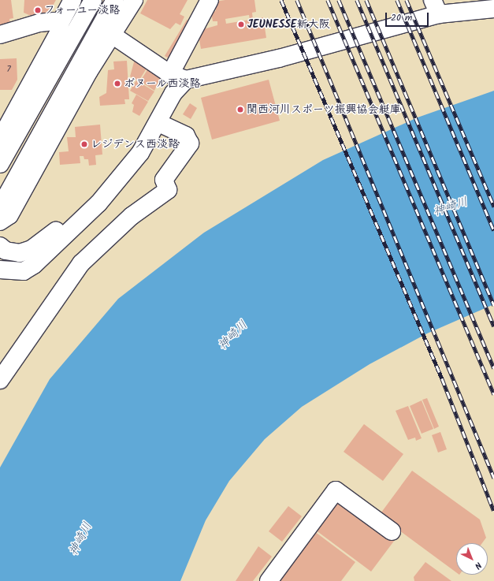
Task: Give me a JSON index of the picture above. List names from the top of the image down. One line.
{"water":["神崎川"],"places":["フォーユー淡路","JEUNESSE新大阪","ボヌール西淡路","関西河川スポーツ振興協会艇庫","レジデンス西淡路"],"house_numbers":["7"],"scale_bar":"20 m","north":"bottom right"}
